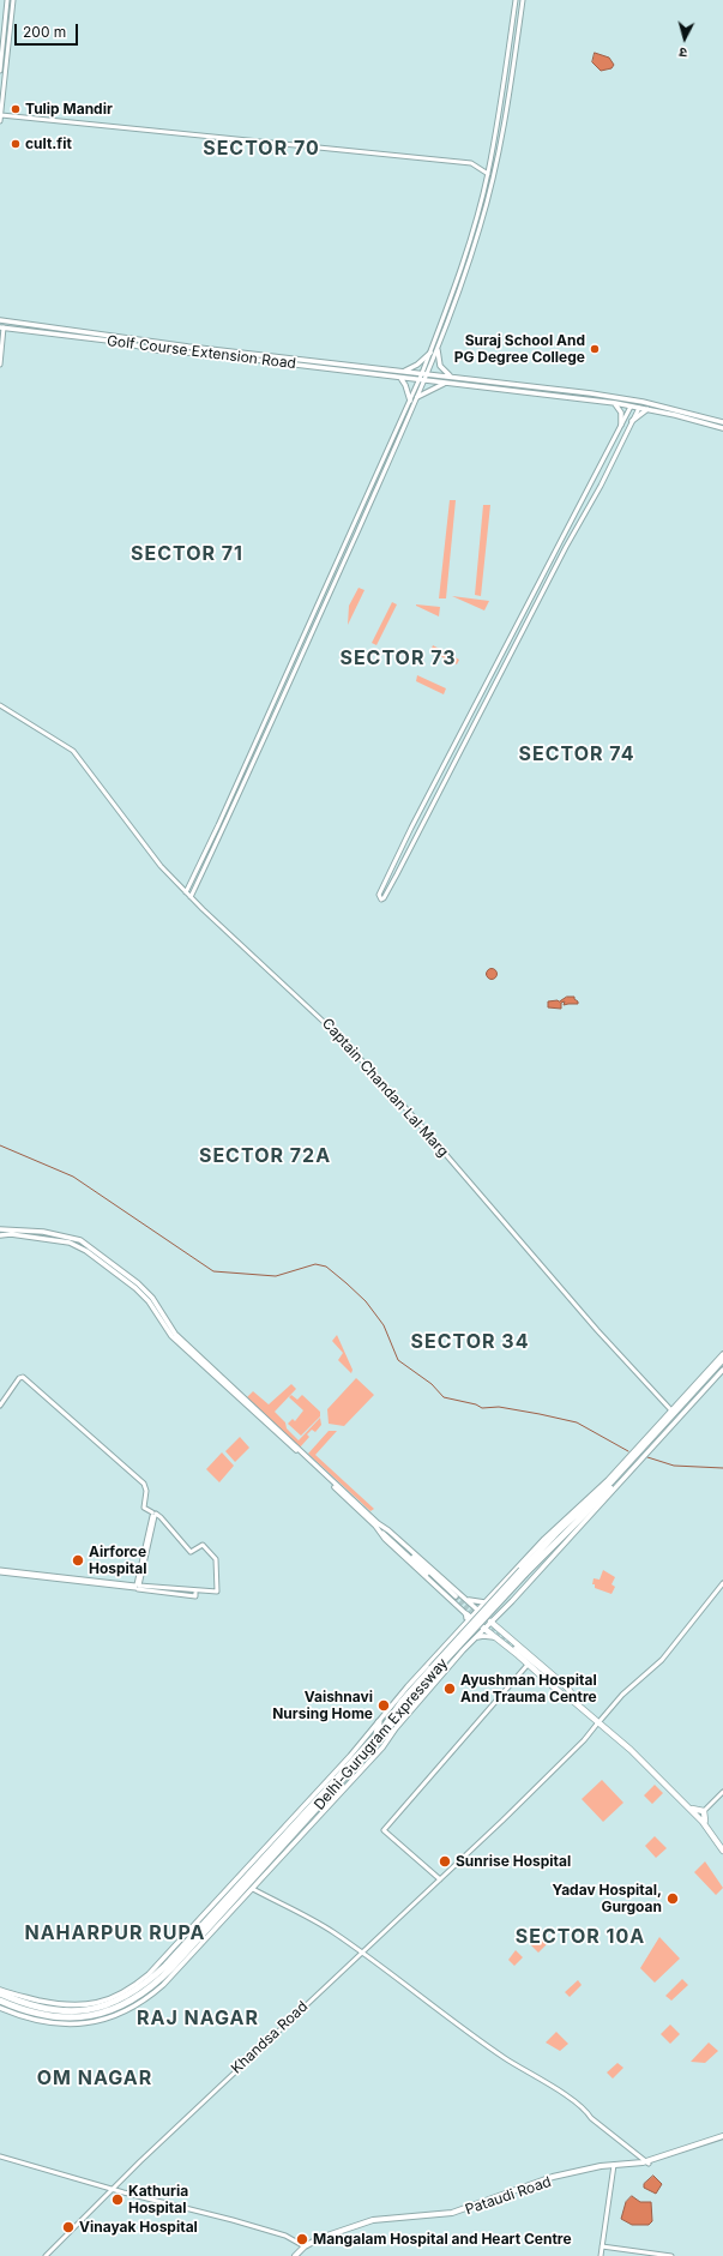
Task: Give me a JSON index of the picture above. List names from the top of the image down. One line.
{"streets":{"highway":["Delhi-Gurugram Expressway"],"main road":["Golf Course Extension Road","Pataudi Road"],"street":["Captain Chandan Lal Marg","Khandsa Road"]},"districts":["SECTOR 70","SECTOR 71","SECTOR 73","SECTOR 74","SECTOR 72A","SECTOR 34","NAHARPUR RUPA","SECTOR 10A","RAJ NAGAR","OM NAGAR"],"places":["Tulip Mandir","cult.fit","Suraj School And PG Degree College","Airforce Hospital","Ayushman Hospital And Trauma Centre","Vaishnavi Nursing Home","Sunrise Hospital","Yadav Hospital, Gurgoan","Kathuria Hospital","Vinayak Hospital","Mangalam Hospital and Heart Centre"],"scale_bar":"200 m","north":"bottom"}
